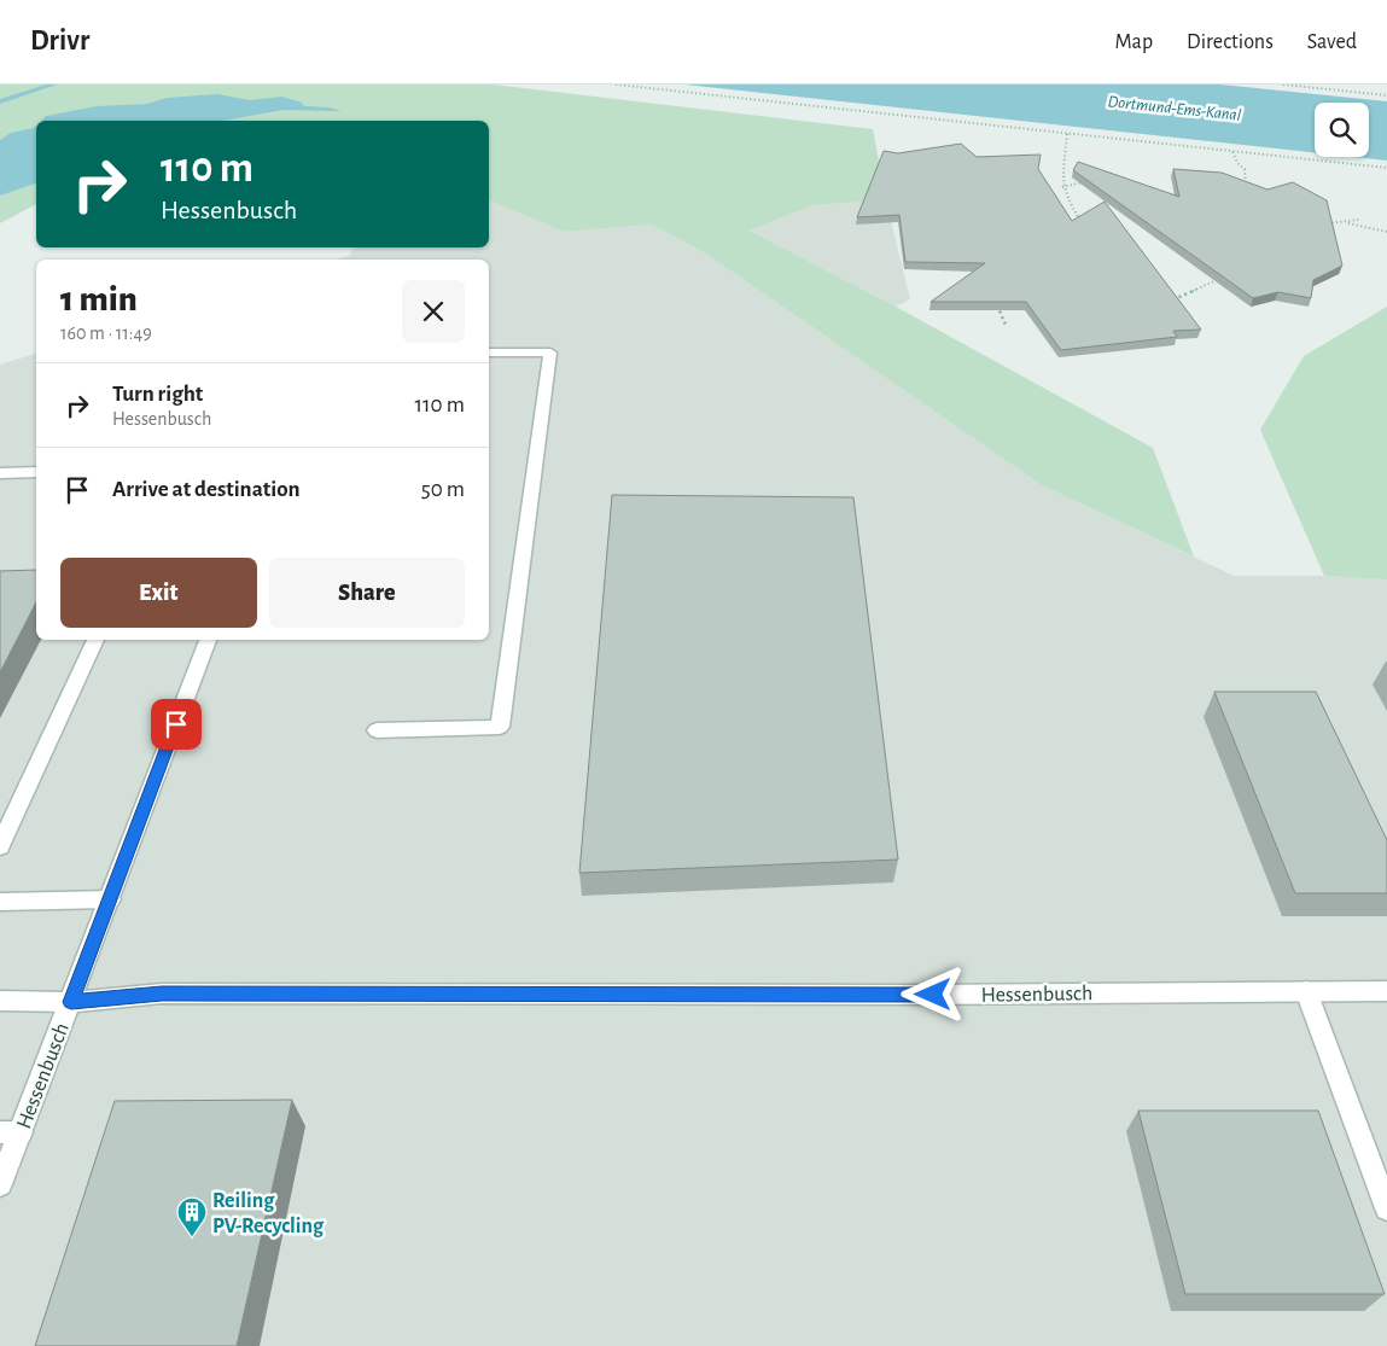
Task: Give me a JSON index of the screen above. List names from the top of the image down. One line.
{"streets":{"street":["Hessenbusch"]},"water":["Dortmund-Ems-Kanal"],"places":{"building":["Reiling PV-Recycling"]},"page":{"header":"Drivr","nav":["Map","Directions","Saved"],"turn":["110 m","Hessenbusch"],"heading":["1 min","160 m · 11:49"],"list":[{"name":"Turn right","note":"Hessenbusch","value":"110 m"},{"name":"Arrive at destination","value":"50 m"}],"buttons":["Exit","Share"]}}
